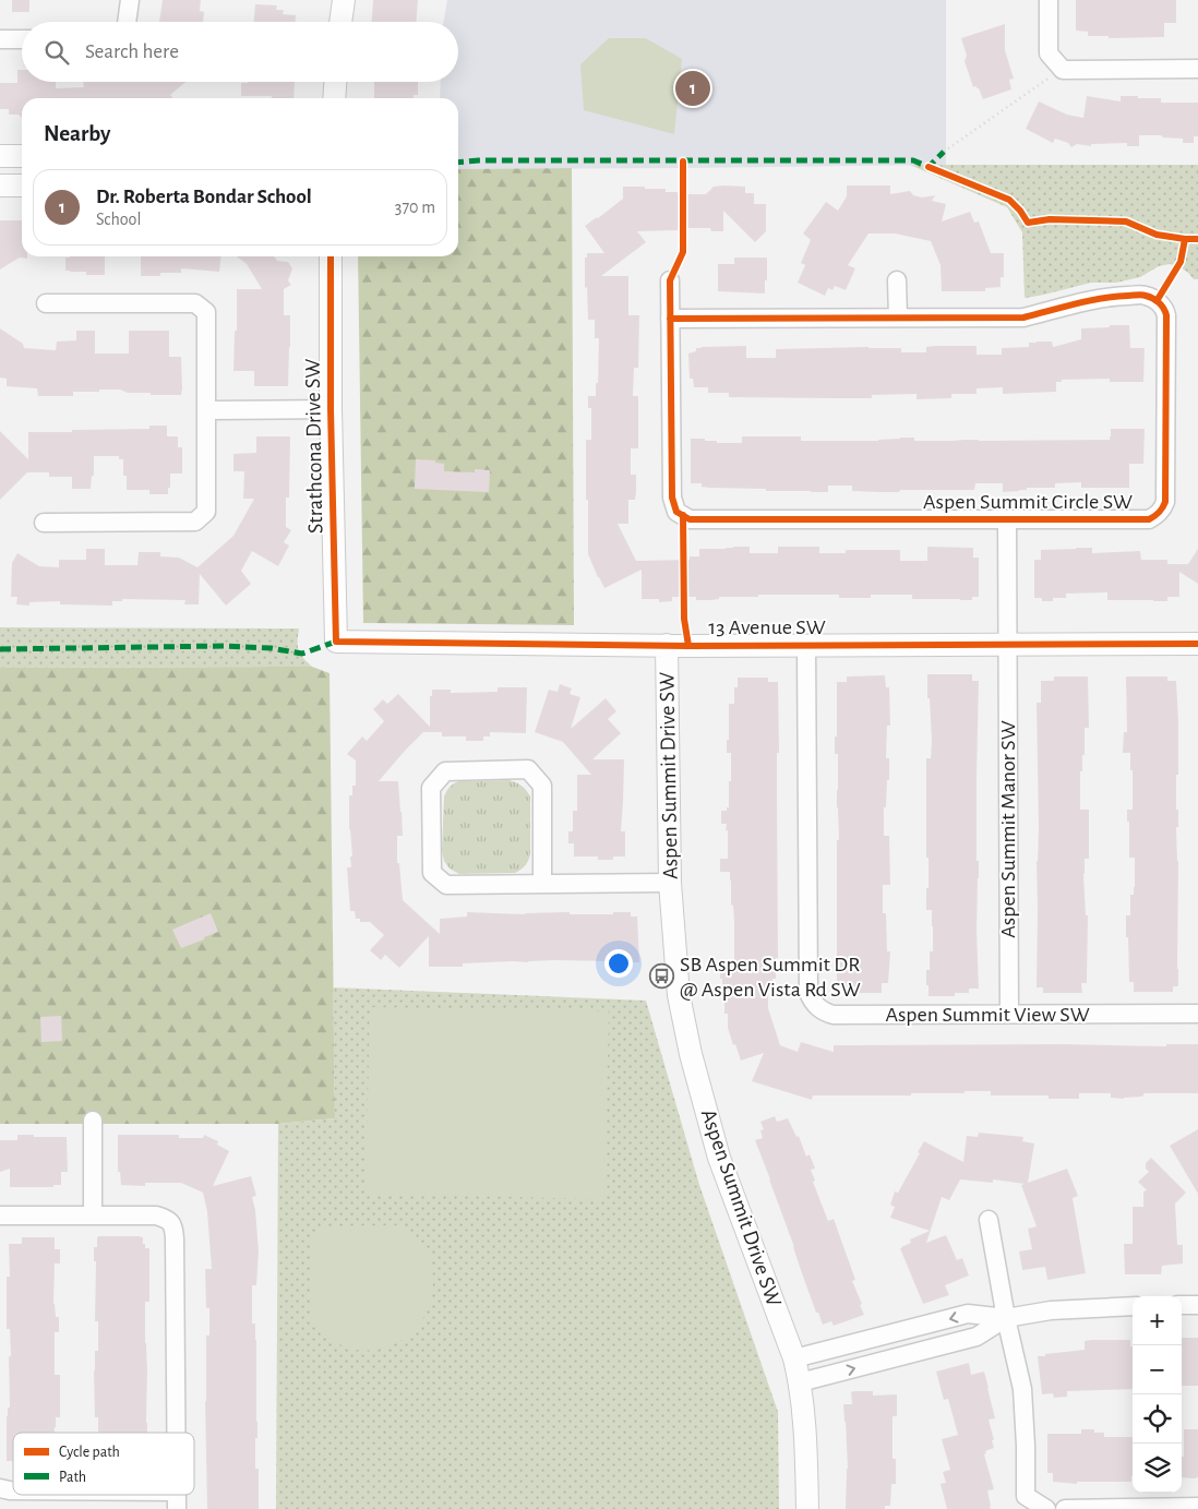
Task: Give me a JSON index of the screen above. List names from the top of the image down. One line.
{"streets":{"street":["Strathcona Drive SW","Aspen Summit Circle SW","13 Avenue SW","Aspen Summit Drive SW","Aspen Summit Manor SW","Aspen Summit View SW"]},"crossings":[["Strathcona Drive SW","13 Avenue SW"],["Aspen Summit Circle SW","13 Avenue SW"],["Aspen Summit Circle SW","Aspen Summit Manor SW"],["13 Avenue SW","Aspen Summit Drive SW"],["13 Avenue SW","Aspen Summit Manor SW"],["13 Avenue SW","Aspen Summit View SW"],["Aspen Summit Manor SW","Aspen Summit View SW"]],"places":{"bus stop":["SB Aspen Summit DR @ Aspen Vista Rd SW"]},"legend":["Cycle path","Path"],"page":{"search":"Search here","pins":"1","heading":"Nearby","list":[{"mark":"1","name":"Dr. Roberta Bondar School","note":"School","value":"370 m"}],"map_buttons":["+","−"]}}
